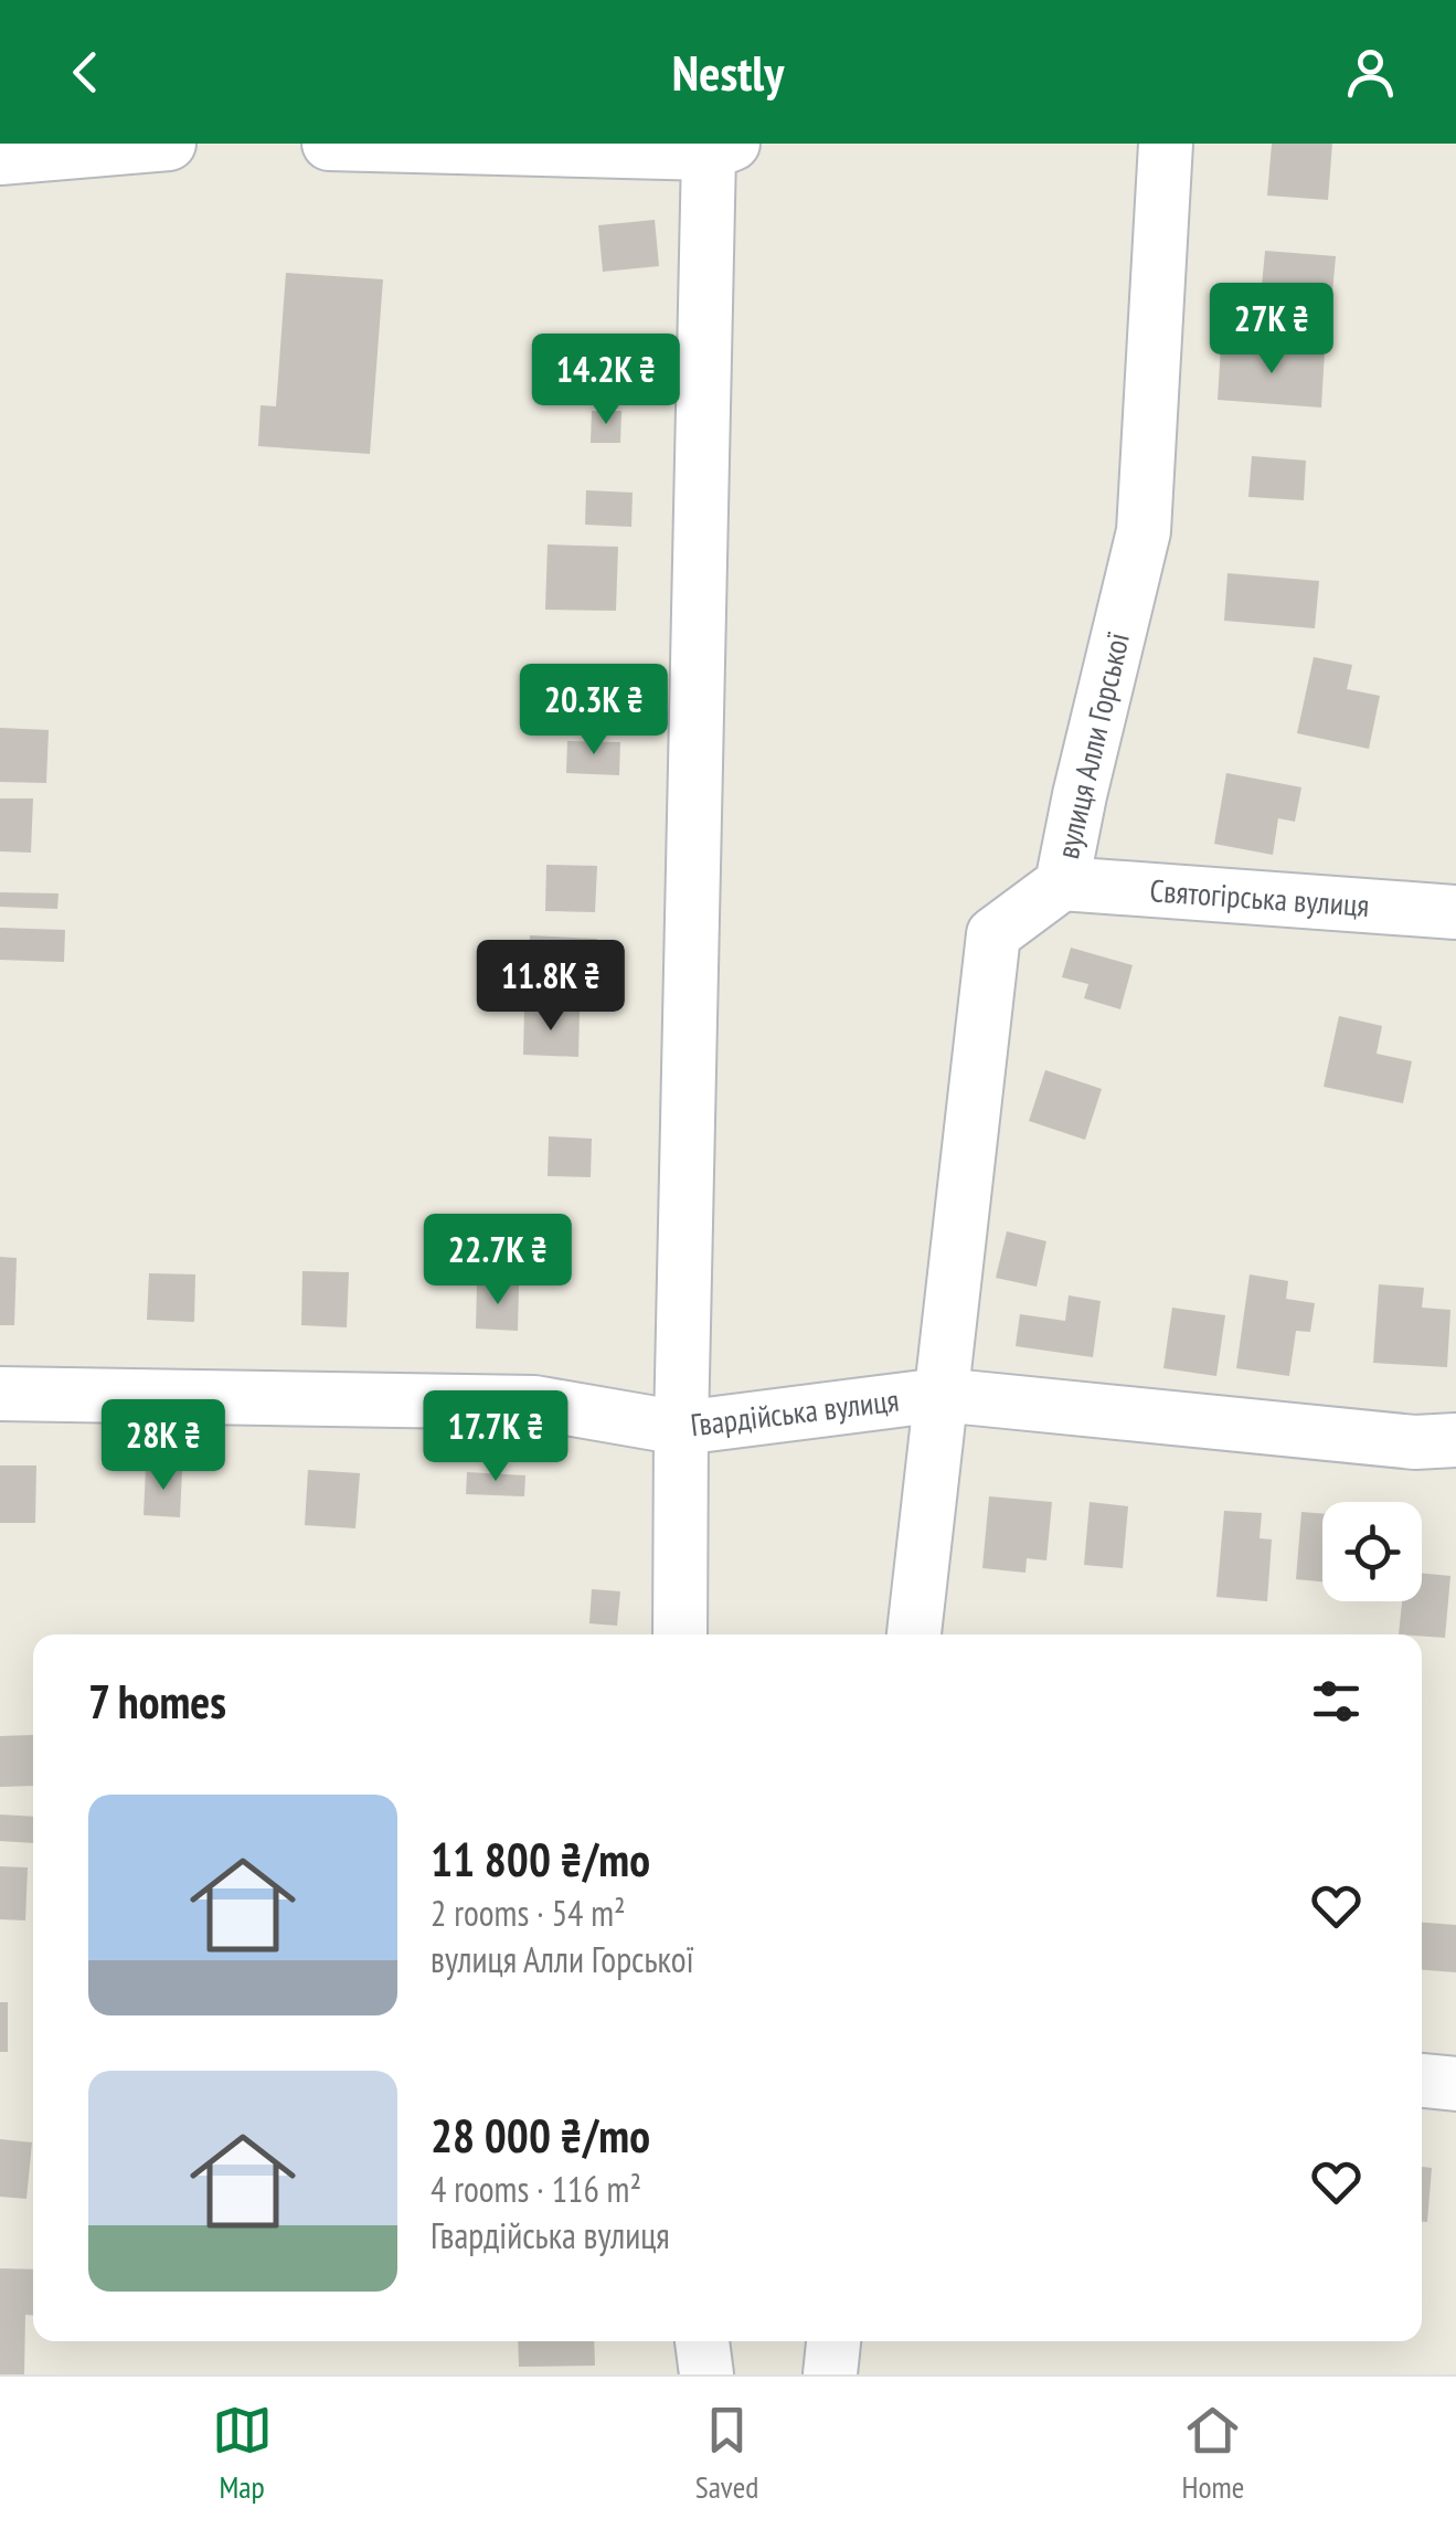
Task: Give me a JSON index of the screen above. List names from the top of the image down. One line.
{"streets":{"street":["вулиця Алли Горської","Святогірська вулиця","Гвардійська вулиця"]},"crossings":[["вулиця Алли Горської","Святогірська вулиця"],["вулиця Алли Горської","Гвардійська вулиця"]],"page":{"header":"Nestly","price":["27K ₴","14.2K ₴","20.3K ₴","11.8K ₴","22.7K ₴","17.7K ₴","28K ₴"],"heading":"7 homes","list":[{"name":"11 800 ₴/mo","note":"2 rooms · 54 m² · вулиця Алли Горської"},{"name":"28 000 ₴/mo","note":"4 rooms · 116 m² · Гвардійська вулиця"}],"tabs":["Map","Saved","Home"]}}
